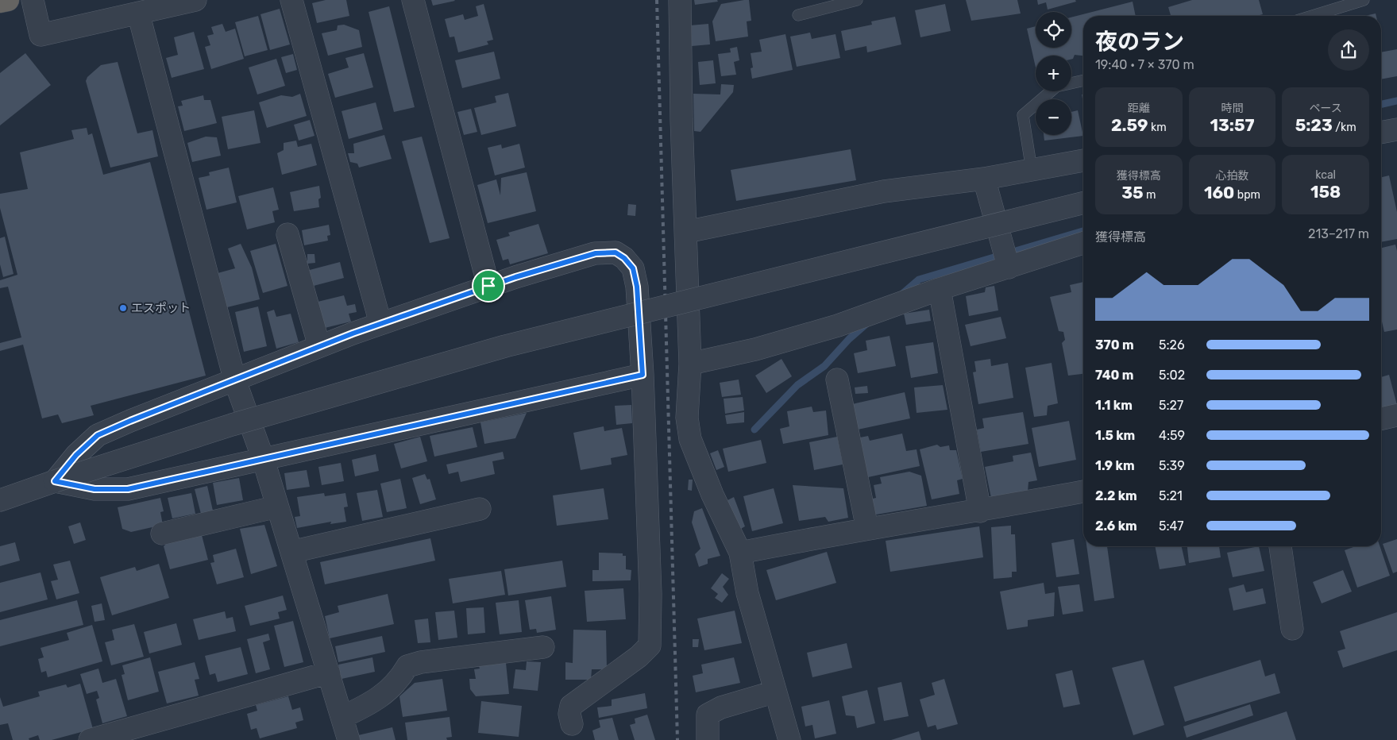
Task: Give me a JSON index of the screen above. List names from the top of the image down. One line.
{"places":["エスポット"],"page":{"map_buttons":["+","−"],"heading":["夜のラン","19:40 · 7 × 370 m"],"stats":[["距離","2.59 km"],["時間","13:57"],["ペース","5:23 /km"],["獲得標高","35 m"],["心拍数","160 bpm"],["kcal","158"]],"chart":["獲得標高","213–217 m"],"list":[{"name":"370 m","note":"5:26"},{"name":"740 m","note":"5:02"},{"name":"1.1 km","note":"5:27"},{"name":"1.5 km","note":"4:59"},{"name":"1.9 km","note":"5:39"},{"name":"2.2 km","note":"5:21"},{"name":"2.6 km","note":"5:47"}]}}
